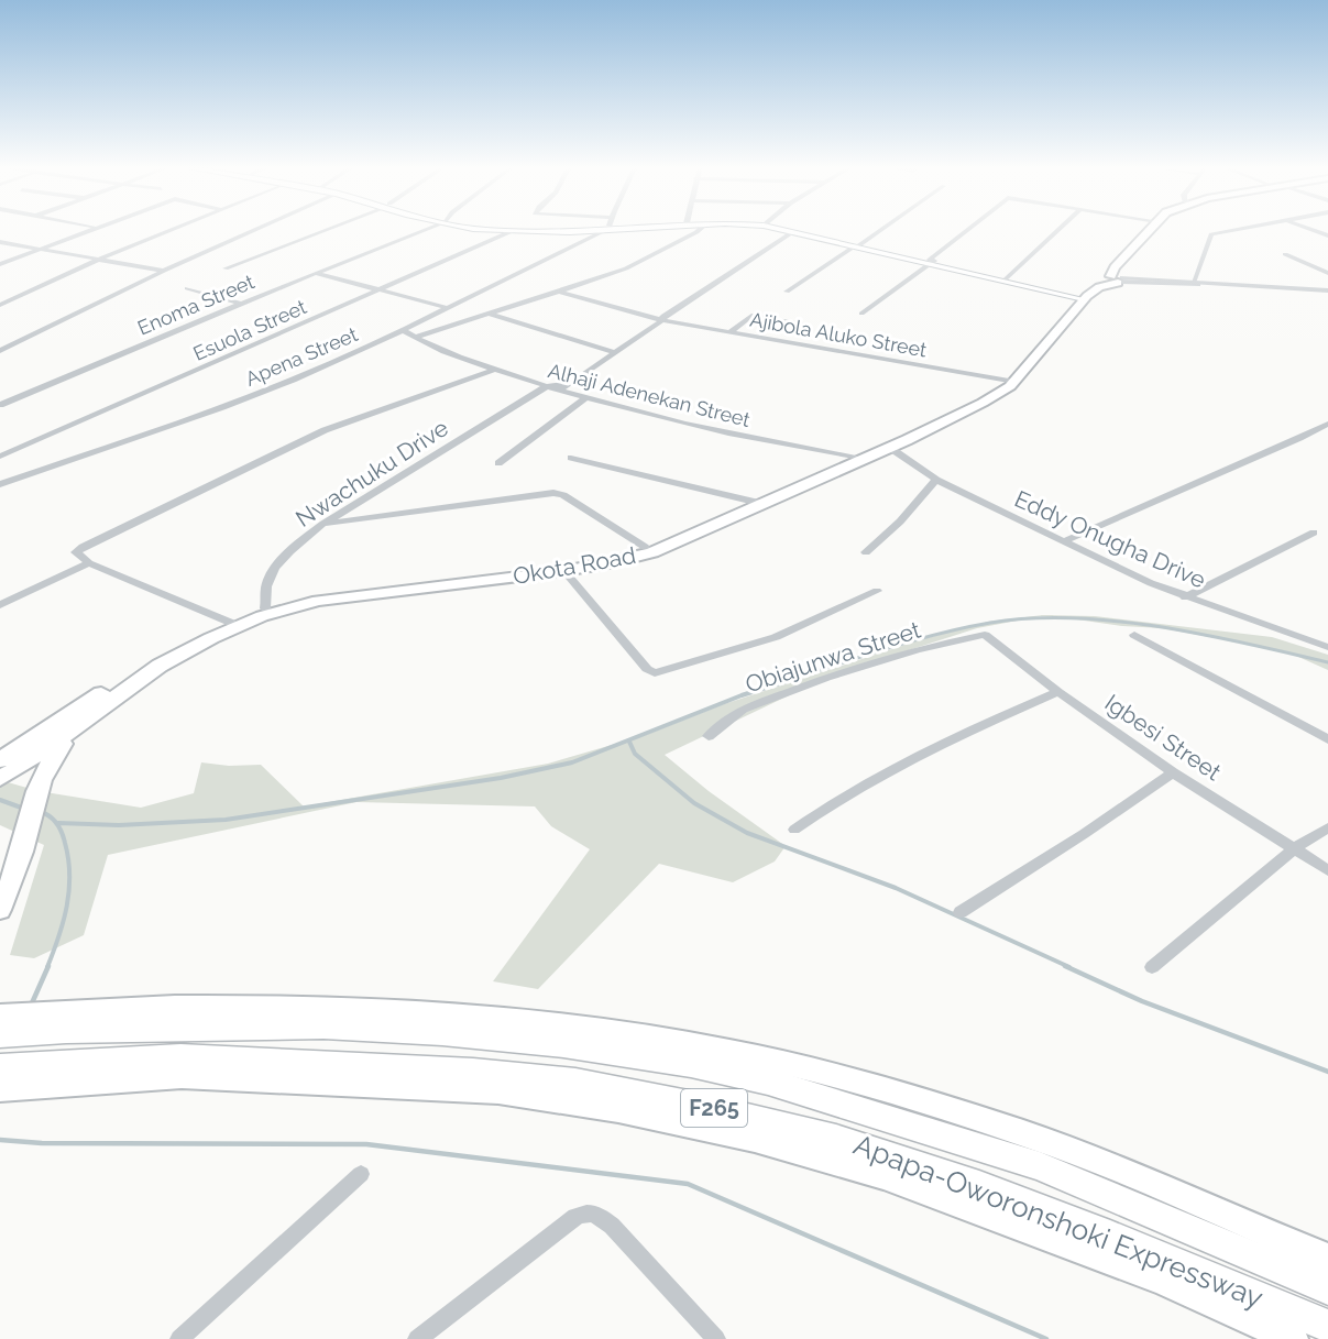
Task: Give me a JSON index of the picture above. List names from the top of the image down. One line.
{"streets":{"highway":["F265","Apapa-Oworonshoki Expressway"],"main road":["Okota Road"],"street":["Enoma Street","Esuola Street","Ajibola Aluko Street","Apena Street","Alhaji Adenekan Street","Nwachuku Drive","Eddy Onugha Drive","Obiajunwa Street","Igbesi Street"]},"crossings":[["Ajibola Aluko Street","Okota Road"],["Apena Street","Alhaji Adenekan Street"],["Alhaji Adenekan Street","Nwachuku Drive"],["Alhaji Adenekan Street","Okota Road"],["Nwachuku Drive","Okota Road"],["Eddy Onugha Drive","Okota Road"],["Obiajunwa Street","Igbesi Street"]]}
